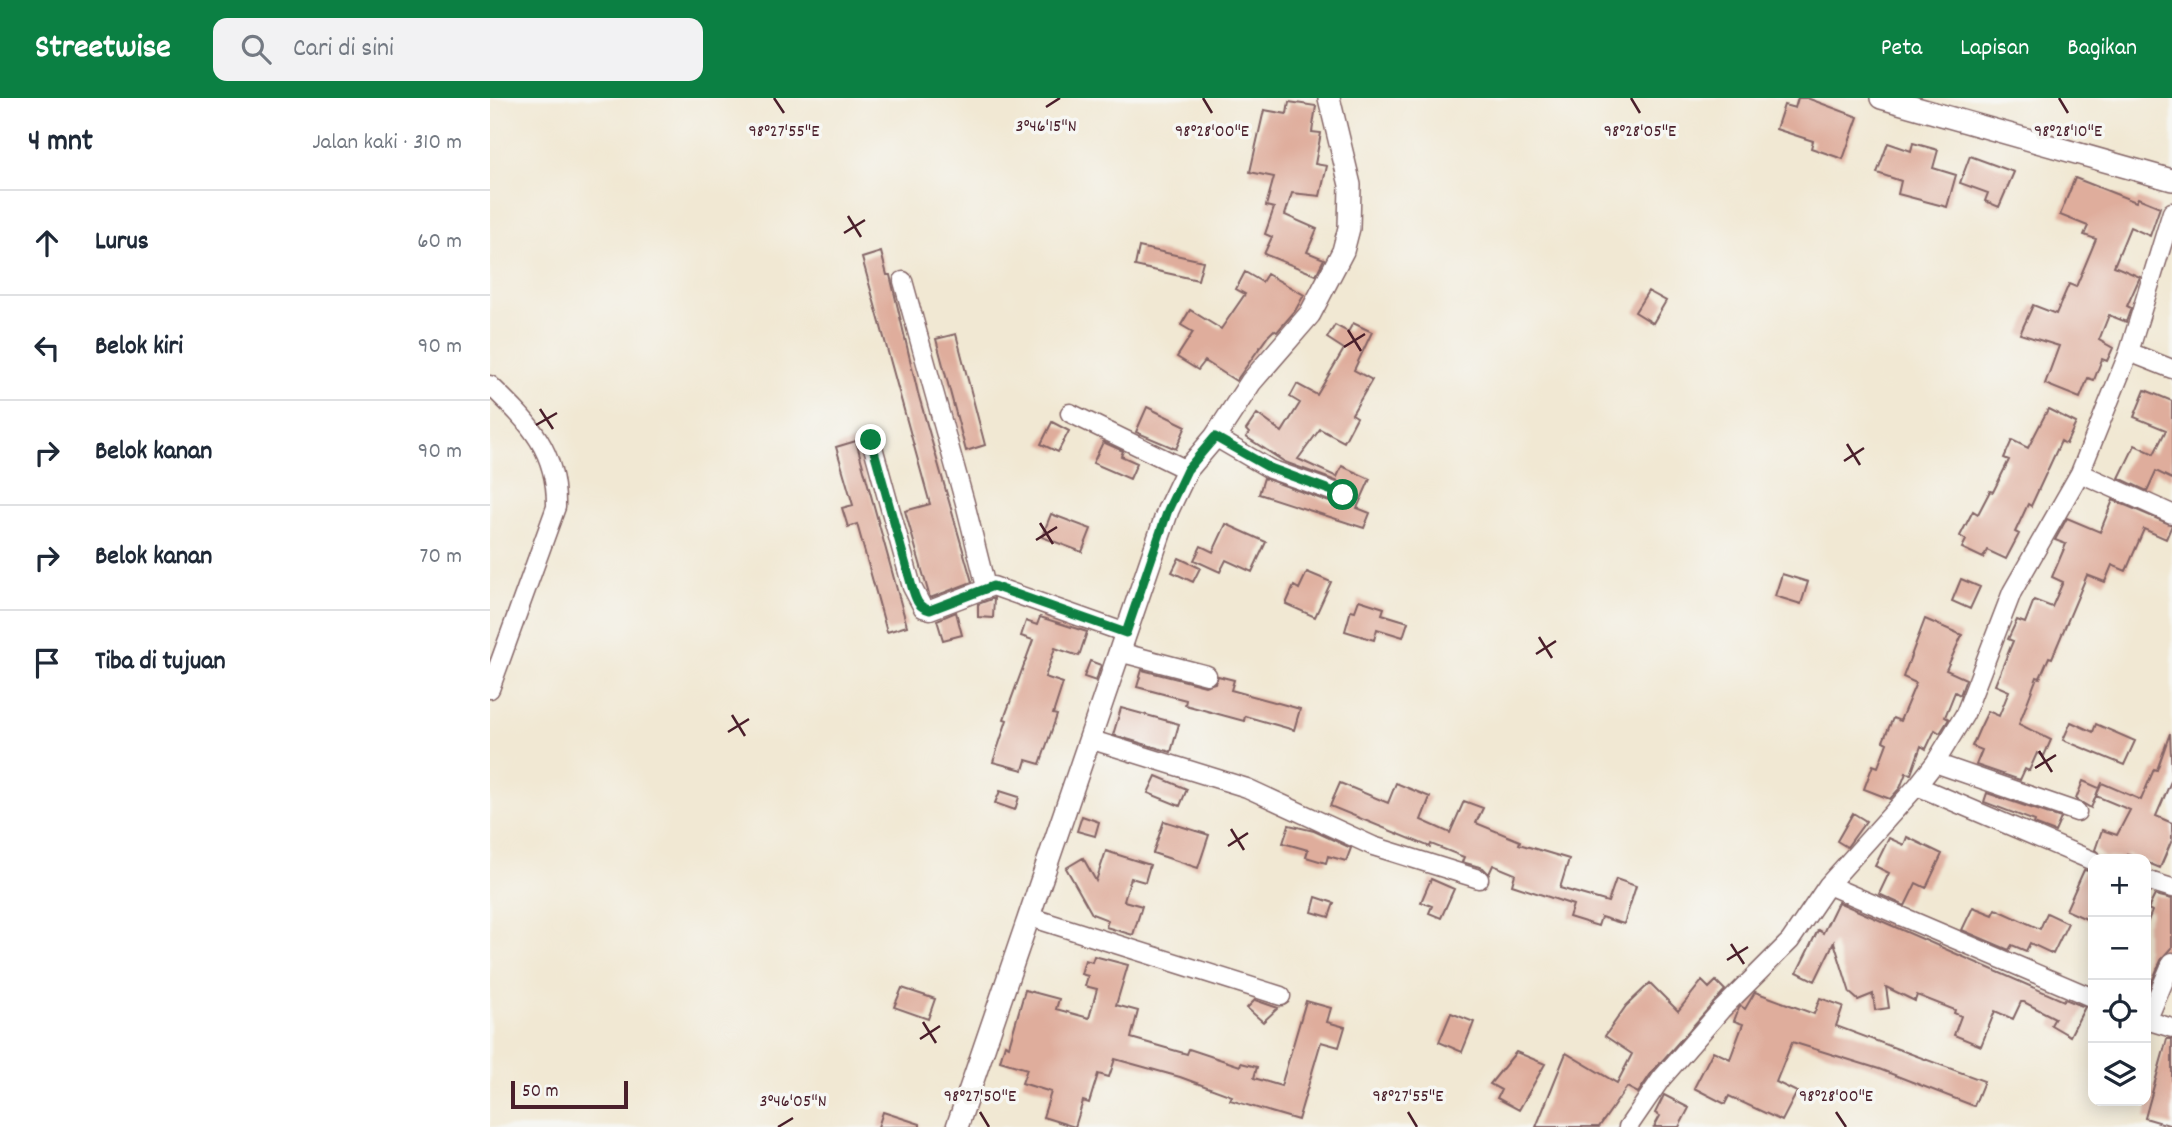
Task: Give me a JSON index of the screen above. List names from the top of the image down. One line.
{"scale_bar":"50 m","page":{"header":"Streetwise","search":"Cari di sini","nav":["Peta","Lapisan","Bagikan"],"heading":["4 mnt","Jalan kaki · 310 m"],"list":[["Lurus","60 m"],["Belok kiri","90 m"],["Belok kanan","90 m"],["Belok kanan","70 m"],"Tiba di tujuan"],"map_buttons":["+","−"],"scale":"50 m"},"coordinates":["3°46'15\"N","98°27'55\"E","98°28'00\"E","98°28'05\"E","98°28'10\"E","98°27'50\"E","3°46'05\"N"]}
